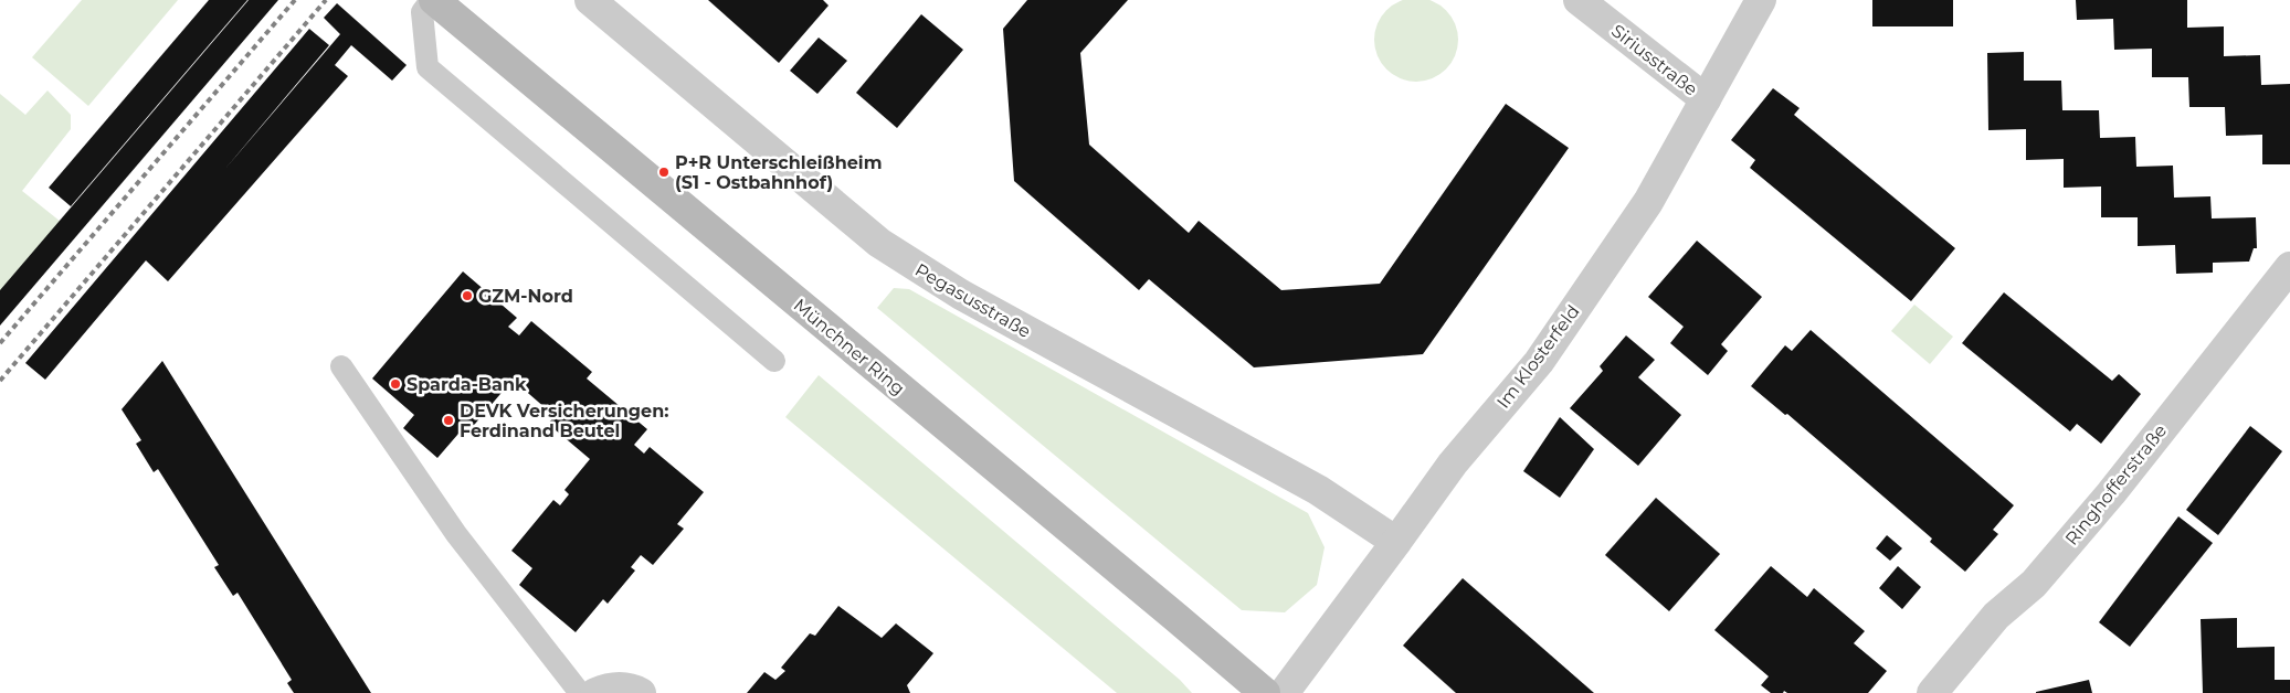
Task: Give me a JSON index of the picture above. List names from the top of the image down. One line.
{"streets":{"main road":["Münchner Ring"],"street":["Siriusstraße","Pegasusstraße","Im Klosterfeld","Ringhofferstraße"]},"crossings":[["Siriusstraße","Im Klosterfeld"],["Pegasusstraße","Im Klosterfeld"]],"places":["P+R Unterschleißheim (S1 - Ostbahnhof)","GZM-Nord","Sparda-Bank","DEVK Versicherungen: Ferdinand Beutel"]}
